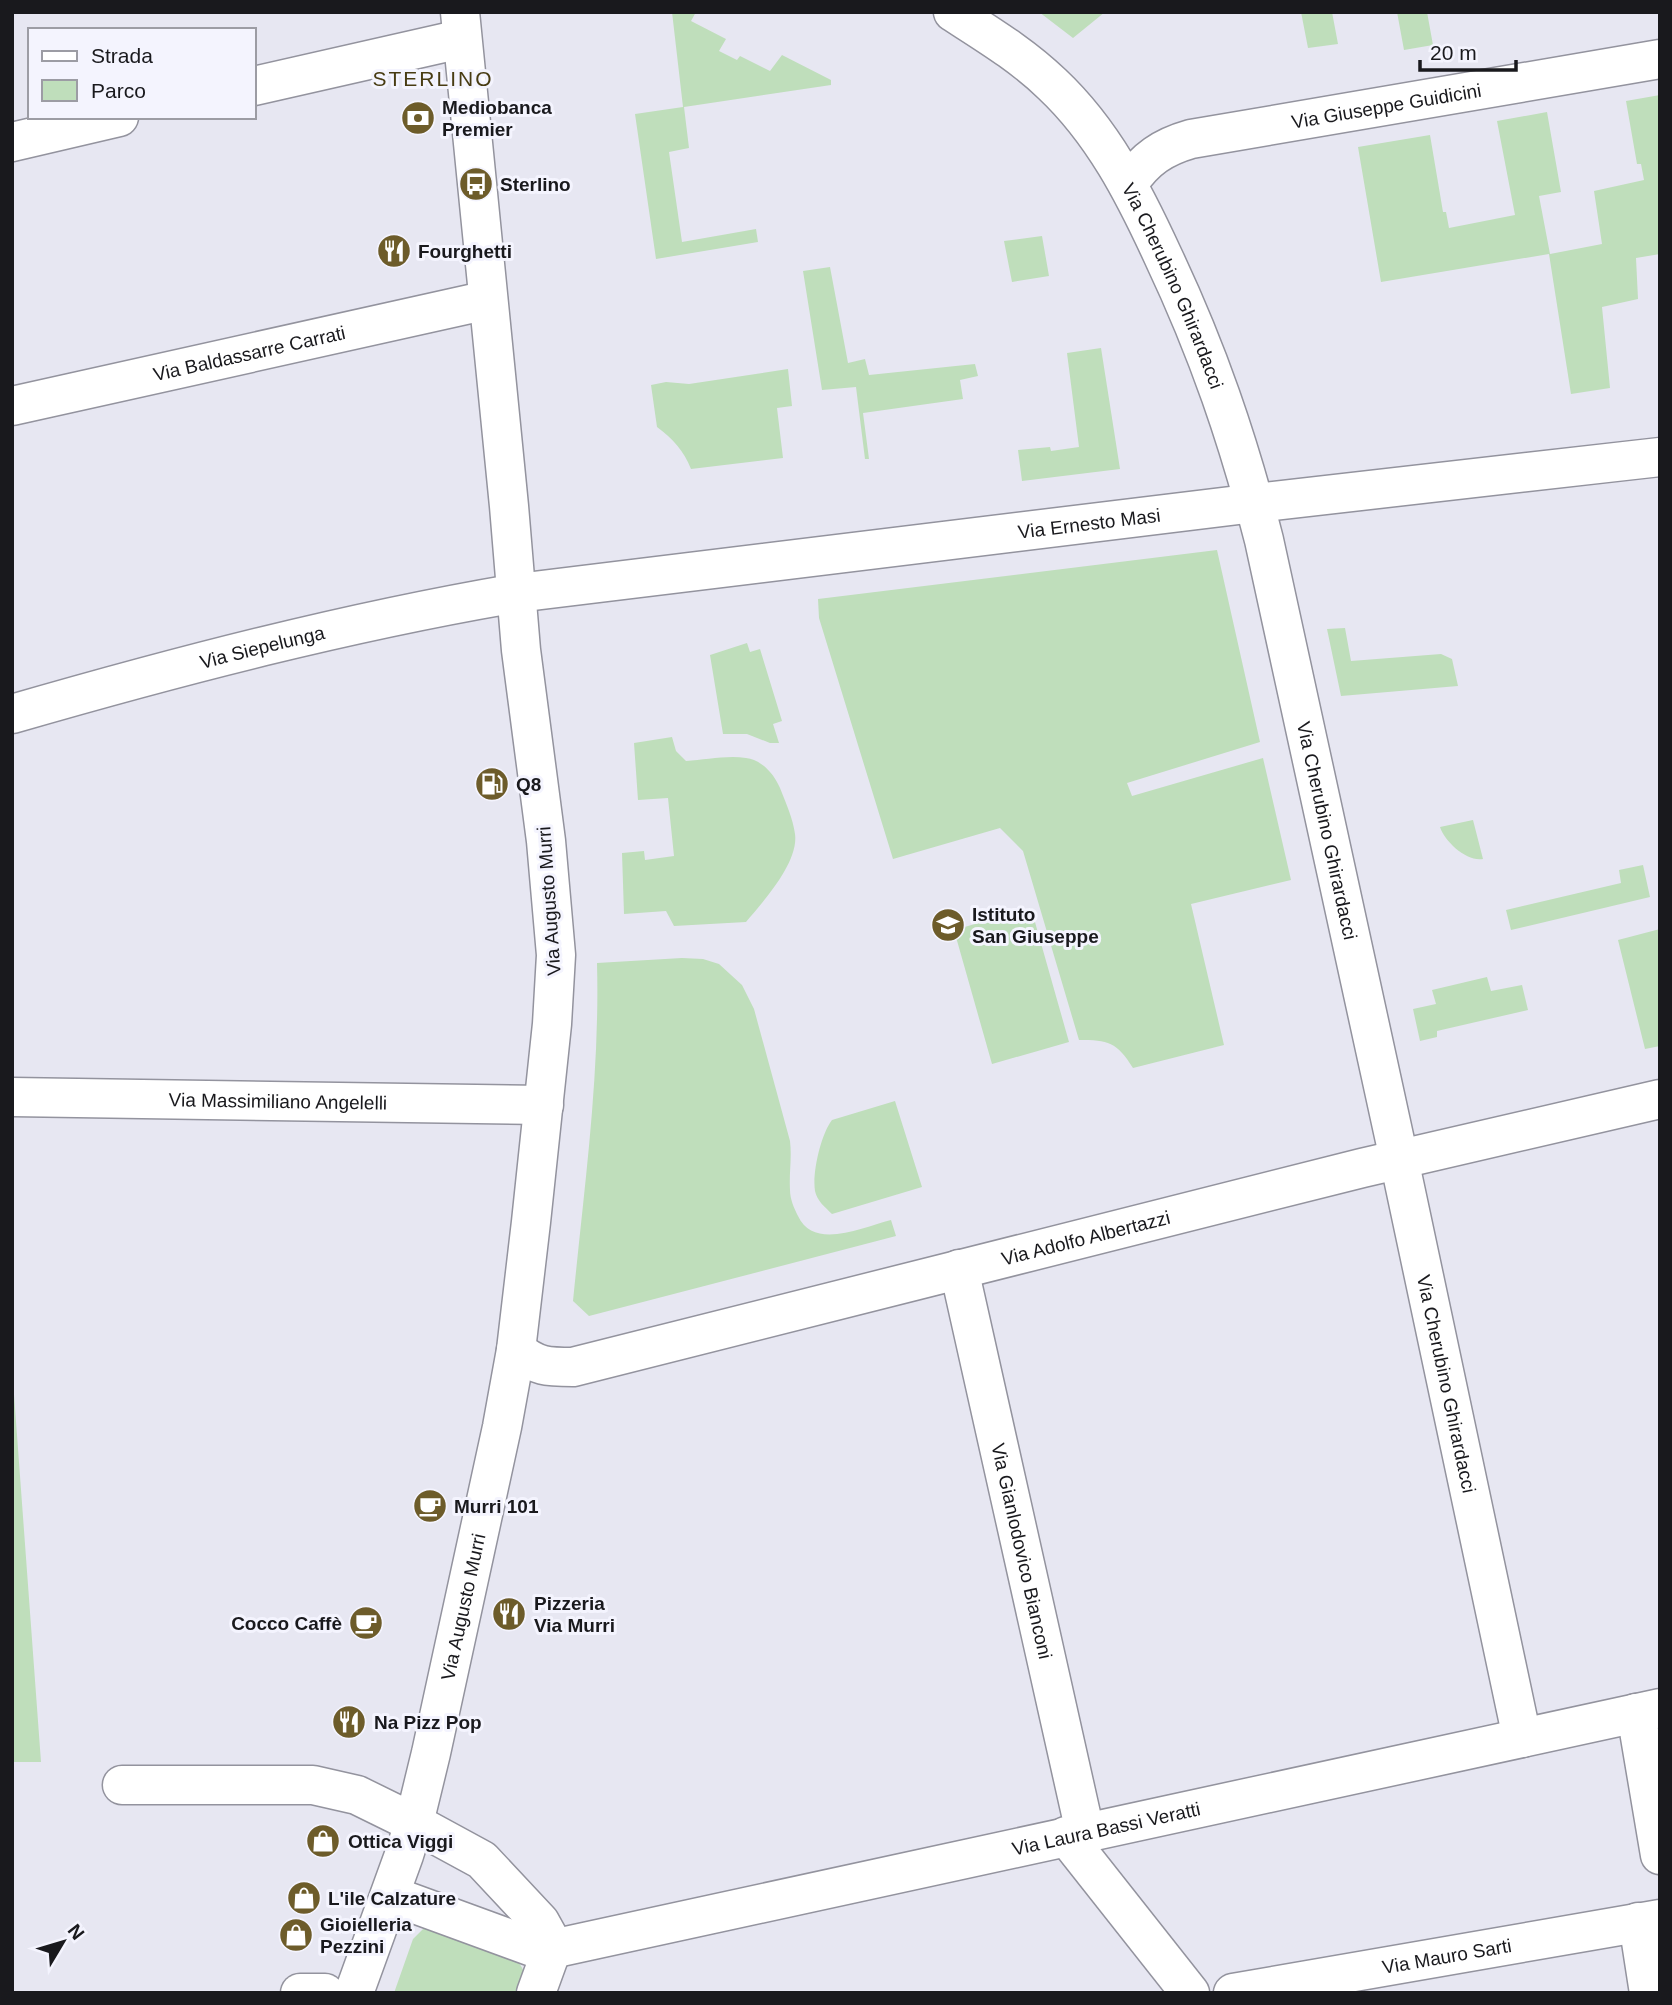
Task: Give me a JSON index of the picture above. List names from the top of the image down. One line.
{"streets":{"street":["Via Giuseppe Guidicini","Via Cherubino Ghirardacci","Via Baldassarre Carrati","Via Ernesto Masi","Via Siepelunga","Via Augusto Murri","Via Massimiliano Angelelli","Via Adolfo Albertazzi","Via Gianlodovico Bianconi","Via Laura Bassi Veratti","Via Mauro Sarti"]},"crossings":[["Via Giuseppe Guidicini","Via Cherubino Ghirardacci"],["Via Cherubino Ghirardacci","Via Ernesto Masi"],["Via Cherubino Ghirardacci","Via Adolfo Albertazzi"],["Via Cherubino Ghirardacci","Via Laura Bassi Veratti"],["Via Baldassarre Carrati","Via Augusto Murri"],["Via Ernesto Masi","Via Siepelunga"],["Via Ernesto Masi","Via Augusto Murri"],["Via Siepelunga","Via Augusto Murri"],["Via Augusto Murri","Via Massimiliano Angelelli"],["Via Augusto Murri","Via Adolfo Albertazzi"],["Via Adolfo Albertazzi","Via Gianlodovico Bianconi"],["Via Gianlodovico Bianconi","Via Laura Bassi Veratti"]],"districts":["STERLINO"],"places":{"bank":["Mediobanca Premier"],"bus stop":["Sterlino"],"restaurant":["Fourghetti","Pizzeria Via Murri","Na Pizz Pop"],"fuel station":["Q8"],"school or university":["Istituto San Giuseppe"],"cafe":["Murri 101","Cocco Caffè"],"shop":["Ottica Viggi","L'ile Calzature","Gioielleria Pezzini"]},"legend":["Strada","Parco"],"scale_bar":"20 m","north":"top right"}
